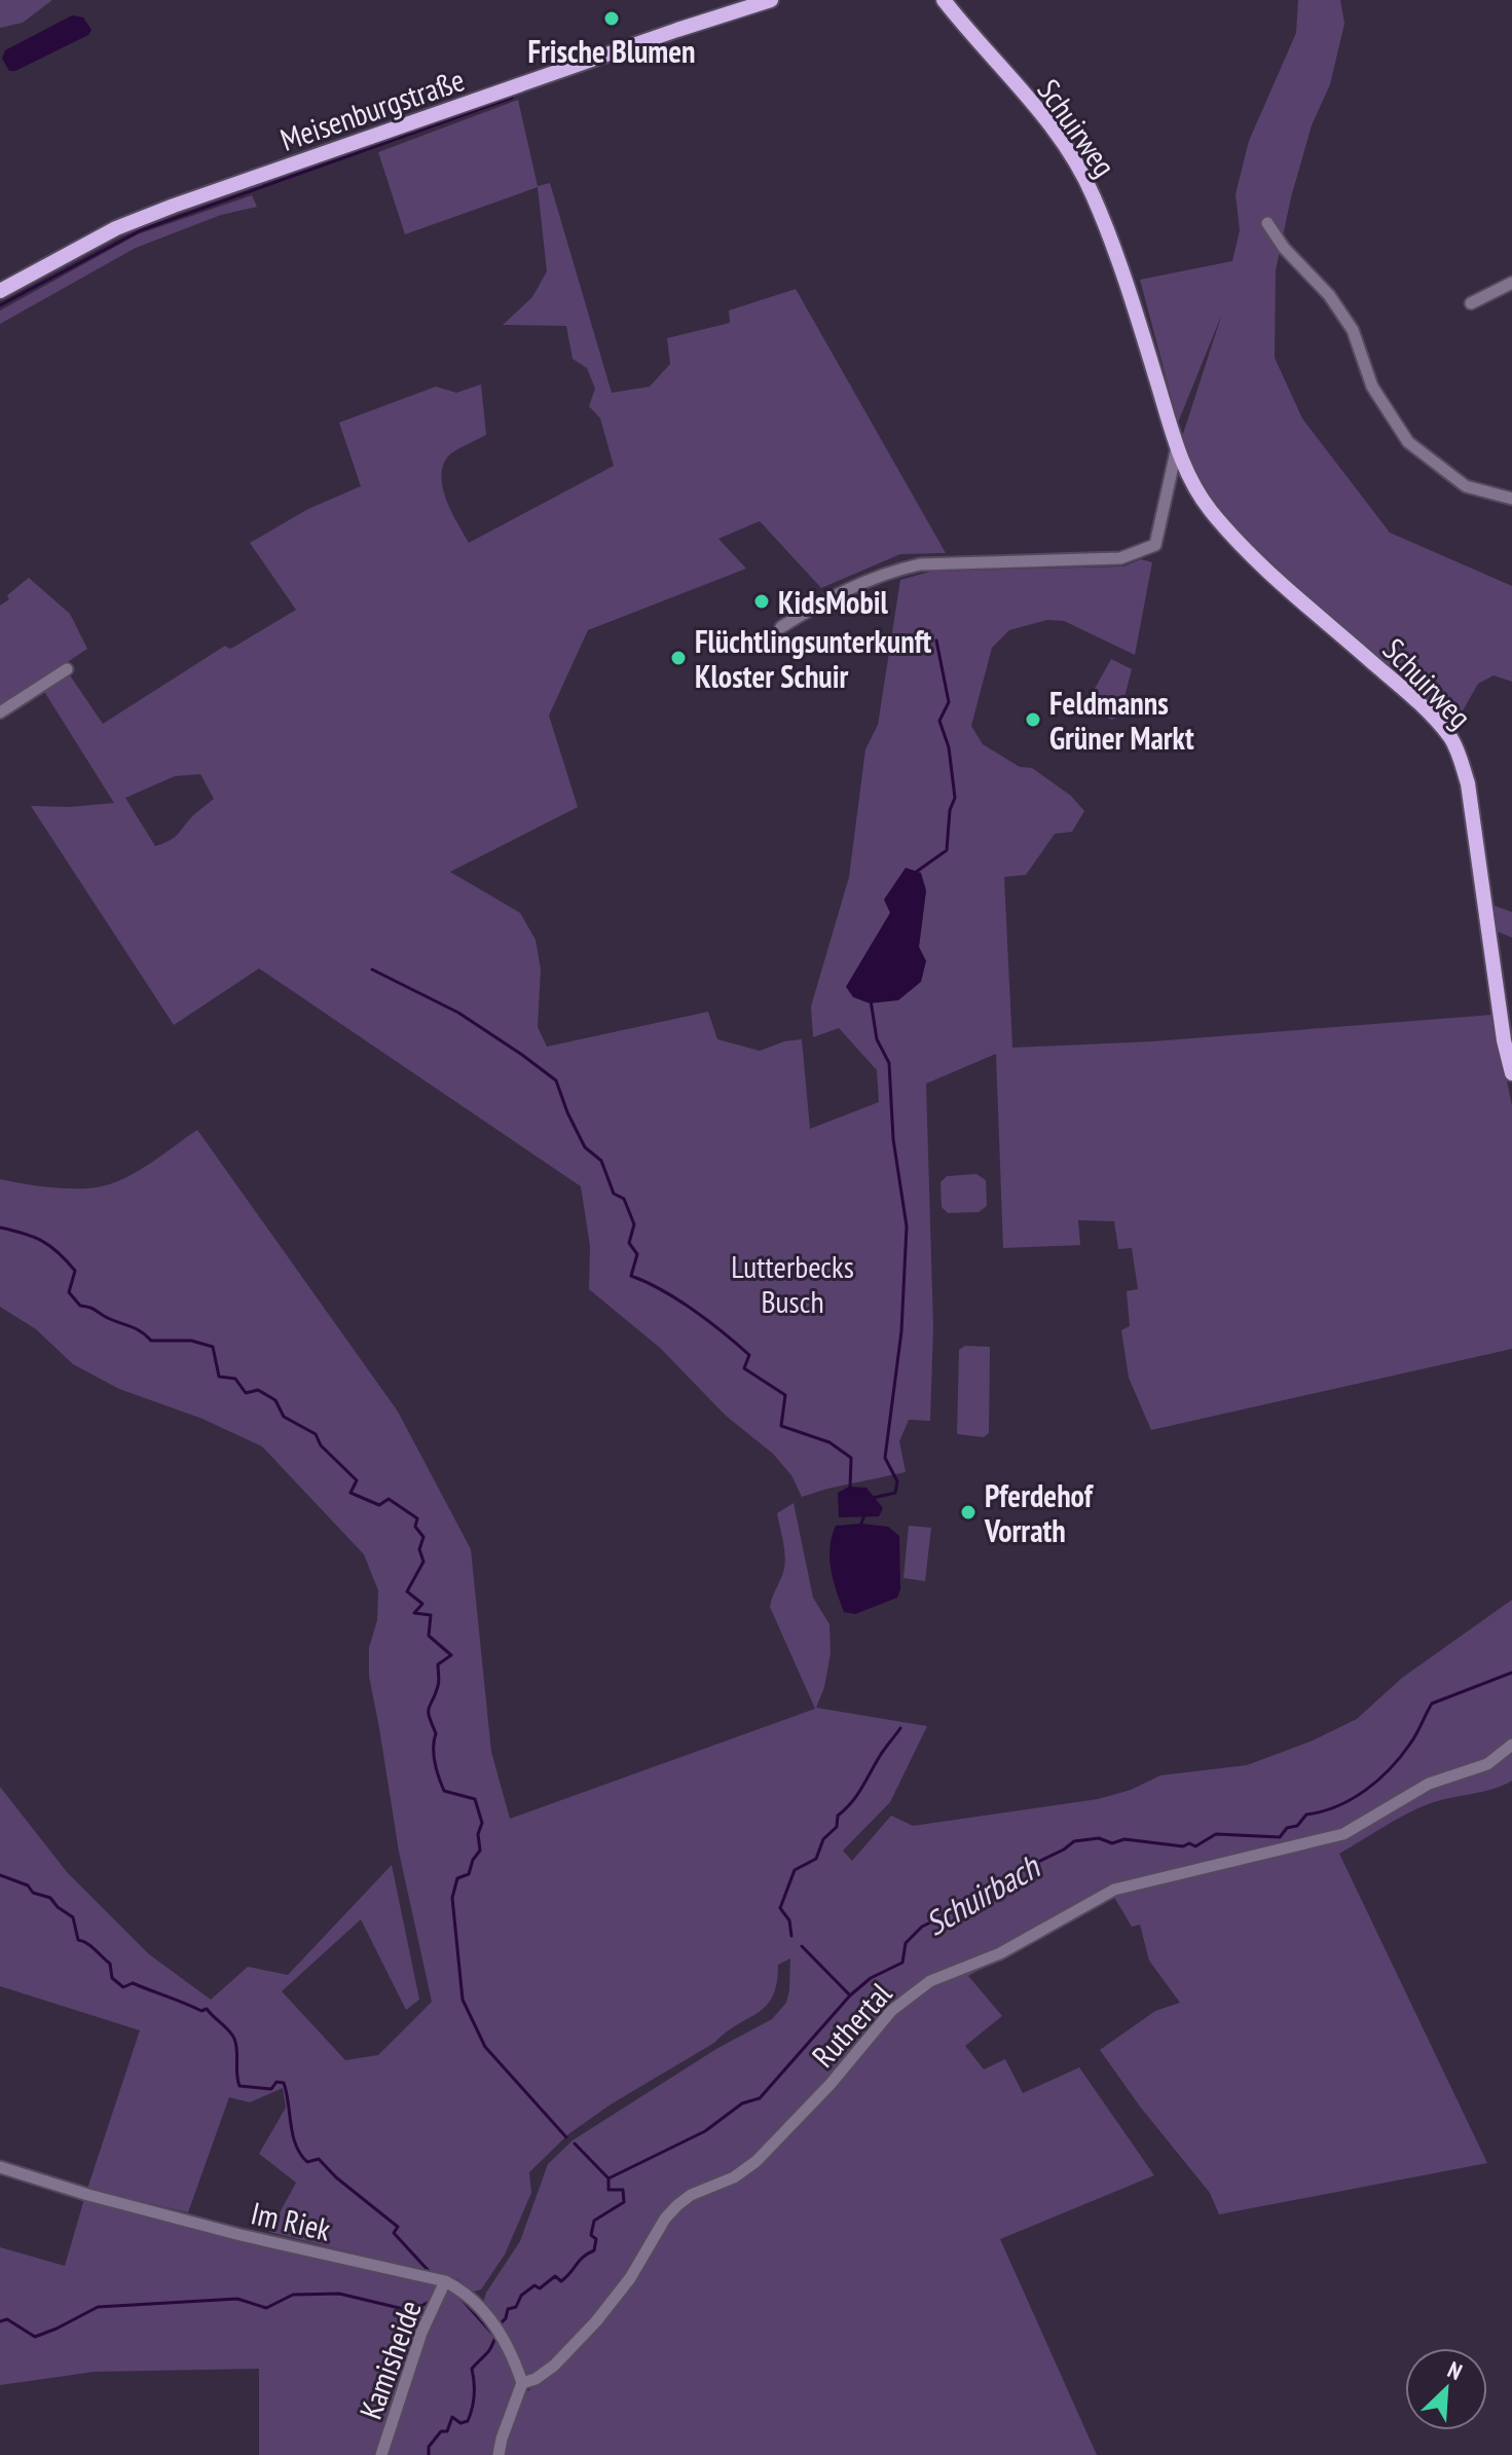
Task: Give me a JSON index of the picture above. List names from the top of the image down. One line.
{"streets":{"main road":["Meisenburgstraße","Schuirweg"],"street":["Ruthertal","Im Riek","Kamisheide"]},"crossings":[["Ruthertal","Im Riek"],["Im Riek","Kamisheide"]],"water":["Schuirbach"],"parks":["Lutterbecks Busch"],"places":["Frische Blumen","KidsMobil","Flüchtlingsunterkunft Kloster Schuir","Feldmanns Grüner Markt","Pferdehof Vorrath"],"north":"top right"}
